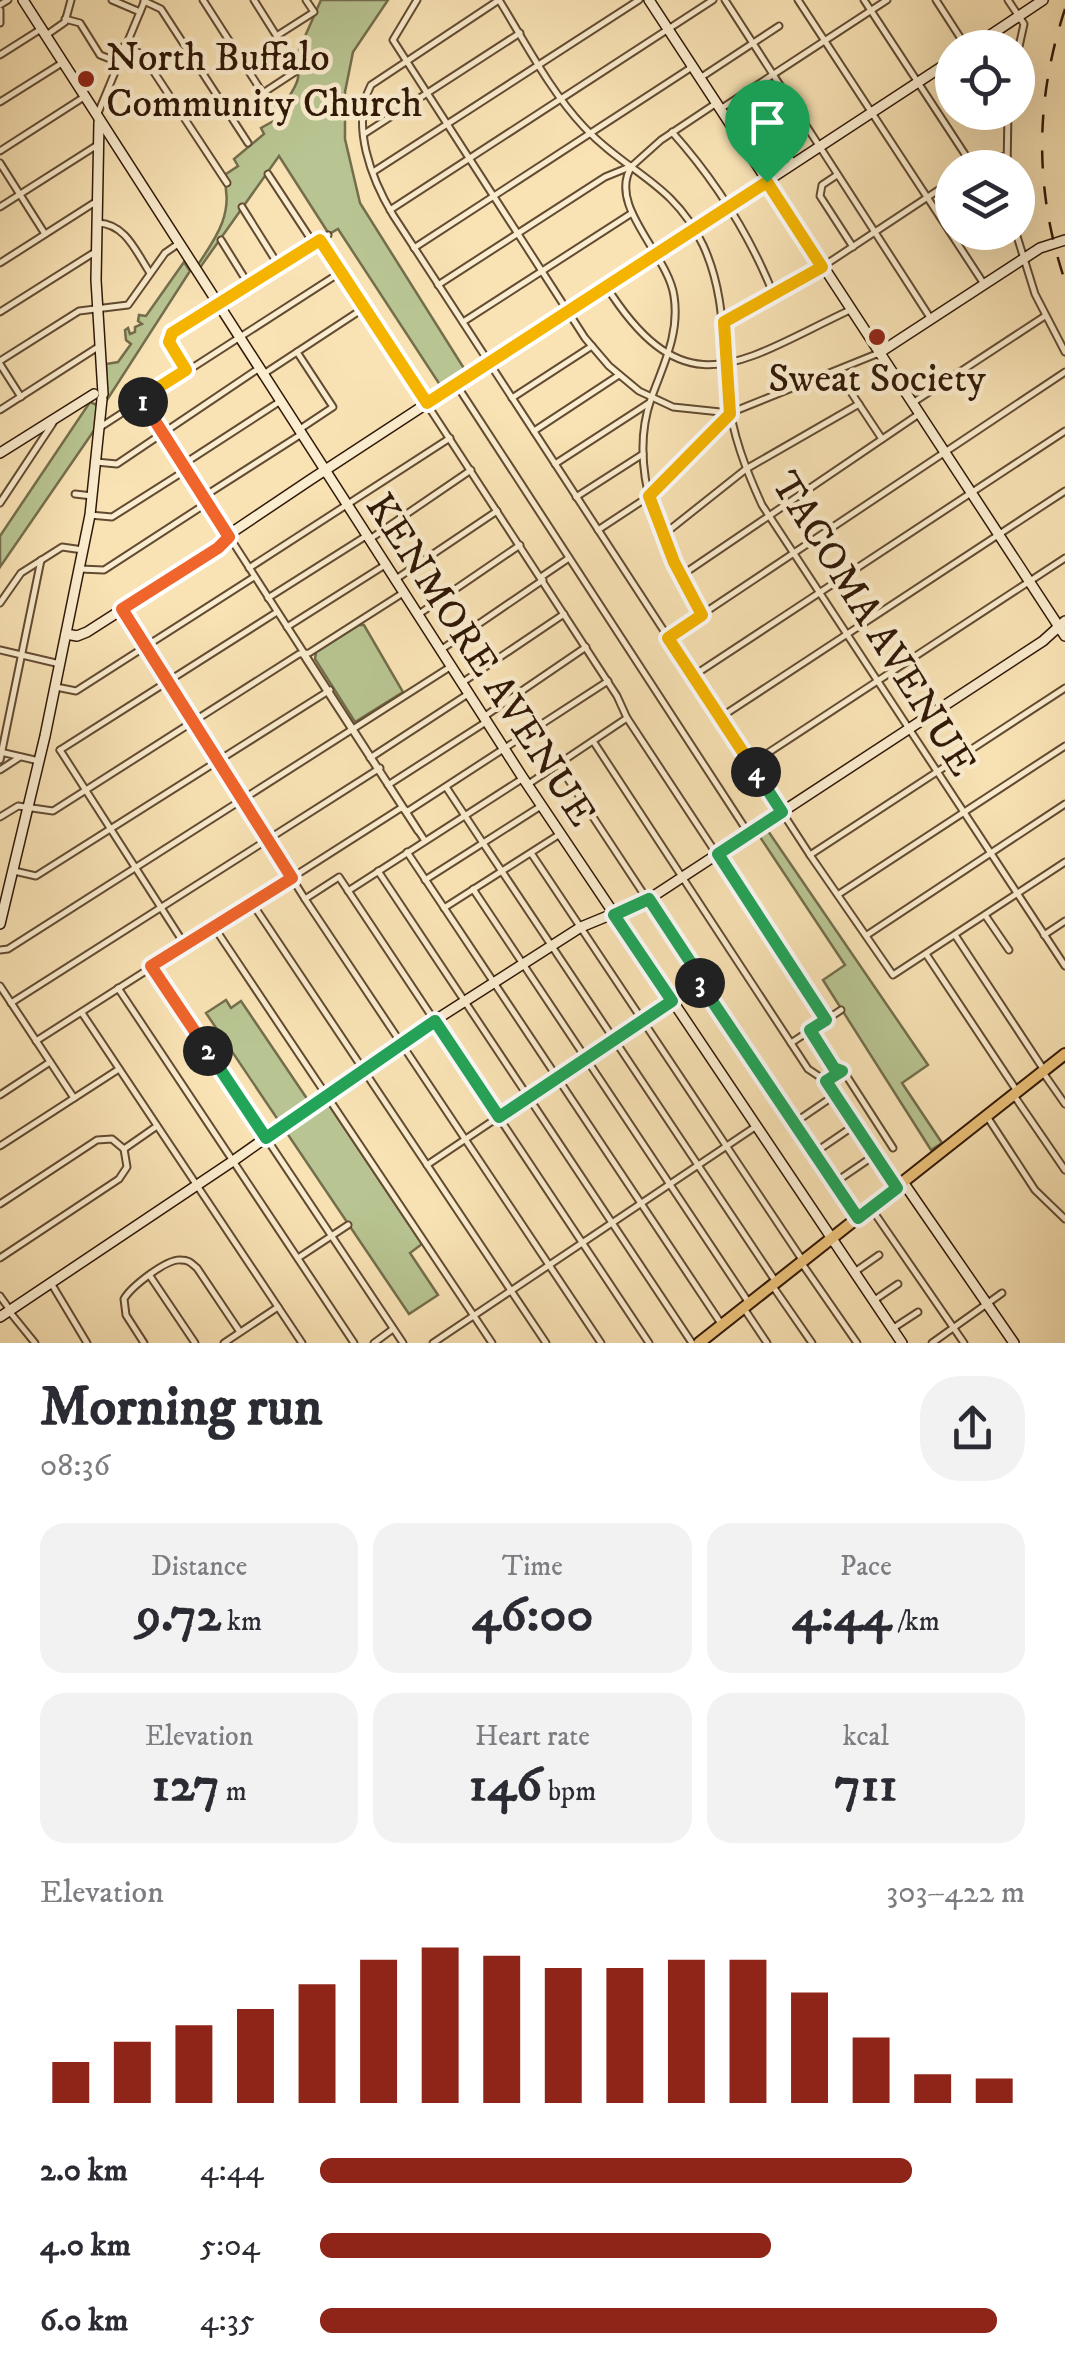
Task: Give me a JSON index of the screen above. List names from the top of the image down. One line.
{"streets":{"street":["TACOMA AVENUE","KENMORE AVENUE"]},"places":["North Buffalo Community Church","Sweat Society"],"page":{"pins":["1","4","3","2"],"heading":["Morning run","08:36"],"stats":[["Distance","9.72 km"],["Time","46:00"],["Pace","4:44 /km"],["Elevation","127 m"],["Heart rate","146 bpm"],["kcal","711"]],"chart":["Elevation","303–422 m"],"list":[{"name":"2.0 km","note":"4:44"},{"name":"4.0 km","note":"5:04"},{"name":"6.0 km","note":"4:35"}]}}
